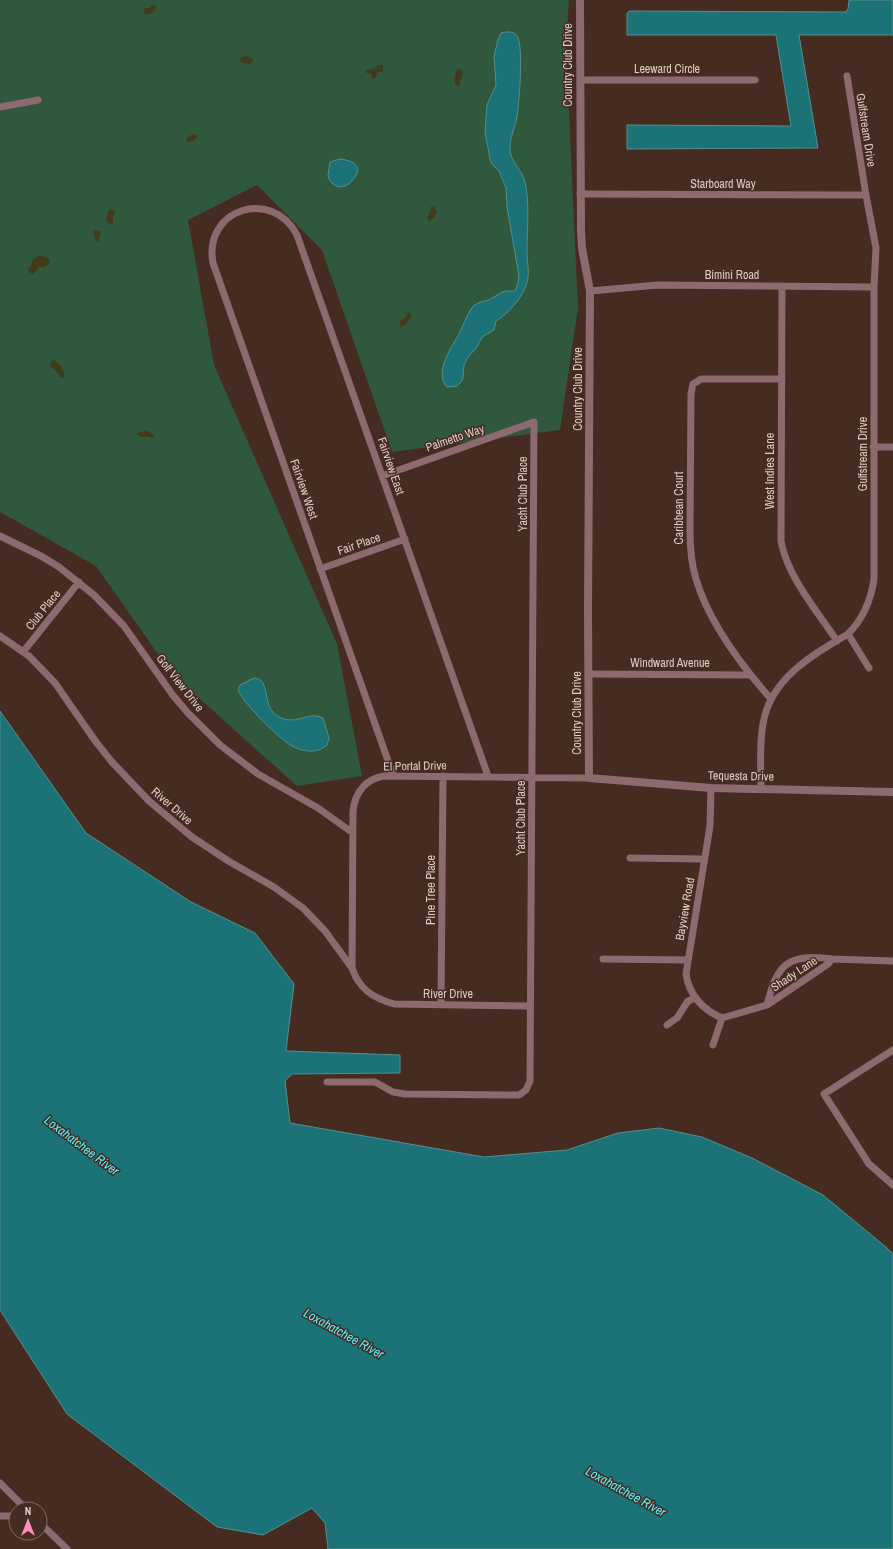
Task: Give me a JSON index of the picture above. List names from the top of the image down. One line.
{"streets":{"street":["Country Club Drive","Leeward Circle","Gulfstream Drive","Starboard Way","Bimini Road","Palmetto Way","Fairview East","West Indies Lane","Fairview West","Yacht Club Place","Caribbean Court","Fair Place","Club Place","Windward Avenue","Golf View Drive","El Portal Drive","Tequesta Drive","River Drive","Pine Tree Place","Bayview Road","Shady Lane"]},"crossings":[["Country Club Drive","Leeward Circle"],["Country Club Drive","Starboard Way"],["Country Club Drive","Bimini Road"],["Country Club Drive","Windward Avenue"],["Country Club Drive","El Portal Drive"],["Country Club Drive","Tequesta Drive"],["Gulfstream Drive","Starboard Way"],["Gulfstream Drive","Bimini Road"],["Gulfstream Drive","West Indies Lane"],["Gulfstream Drive","Caribbean Court"],["Gulfstream Drive","Tequesta Drive"],["Bimini Road","West Indies Lane"],["Palmetto Way","Fairview East"],["Palmetto Way","Yacht Club Place"],["Fairview East","Fairview West"],["Fairview East","Fair Place"],["Fairview East","El Portal Drive"],["West Indies Lane","Caribbean Court"],["Fairview West","Fair Place"],["Fairview West","El Portal Drive"],["Yacht Club Place","El Portal Drive"],["Yacht Club Place","River Drive"],["Caribbean Court","Windward Avenue"],["Club Place","Golf View Drive"],["Club Place","River Drive"],["Golf View Drive","El Portal Drive"],["El Portal Drive","Tequesta Drive"],["El Portal Drive","River Drive"],["El Portal Drive","Pine Tree Place"],["Tequesta Drive","Bayview Road"],["River Drive","Pine Tree Place"],["Bayview Road","Shady Lane"]],"water":["Loxahatchee River"],"north":"top"}
